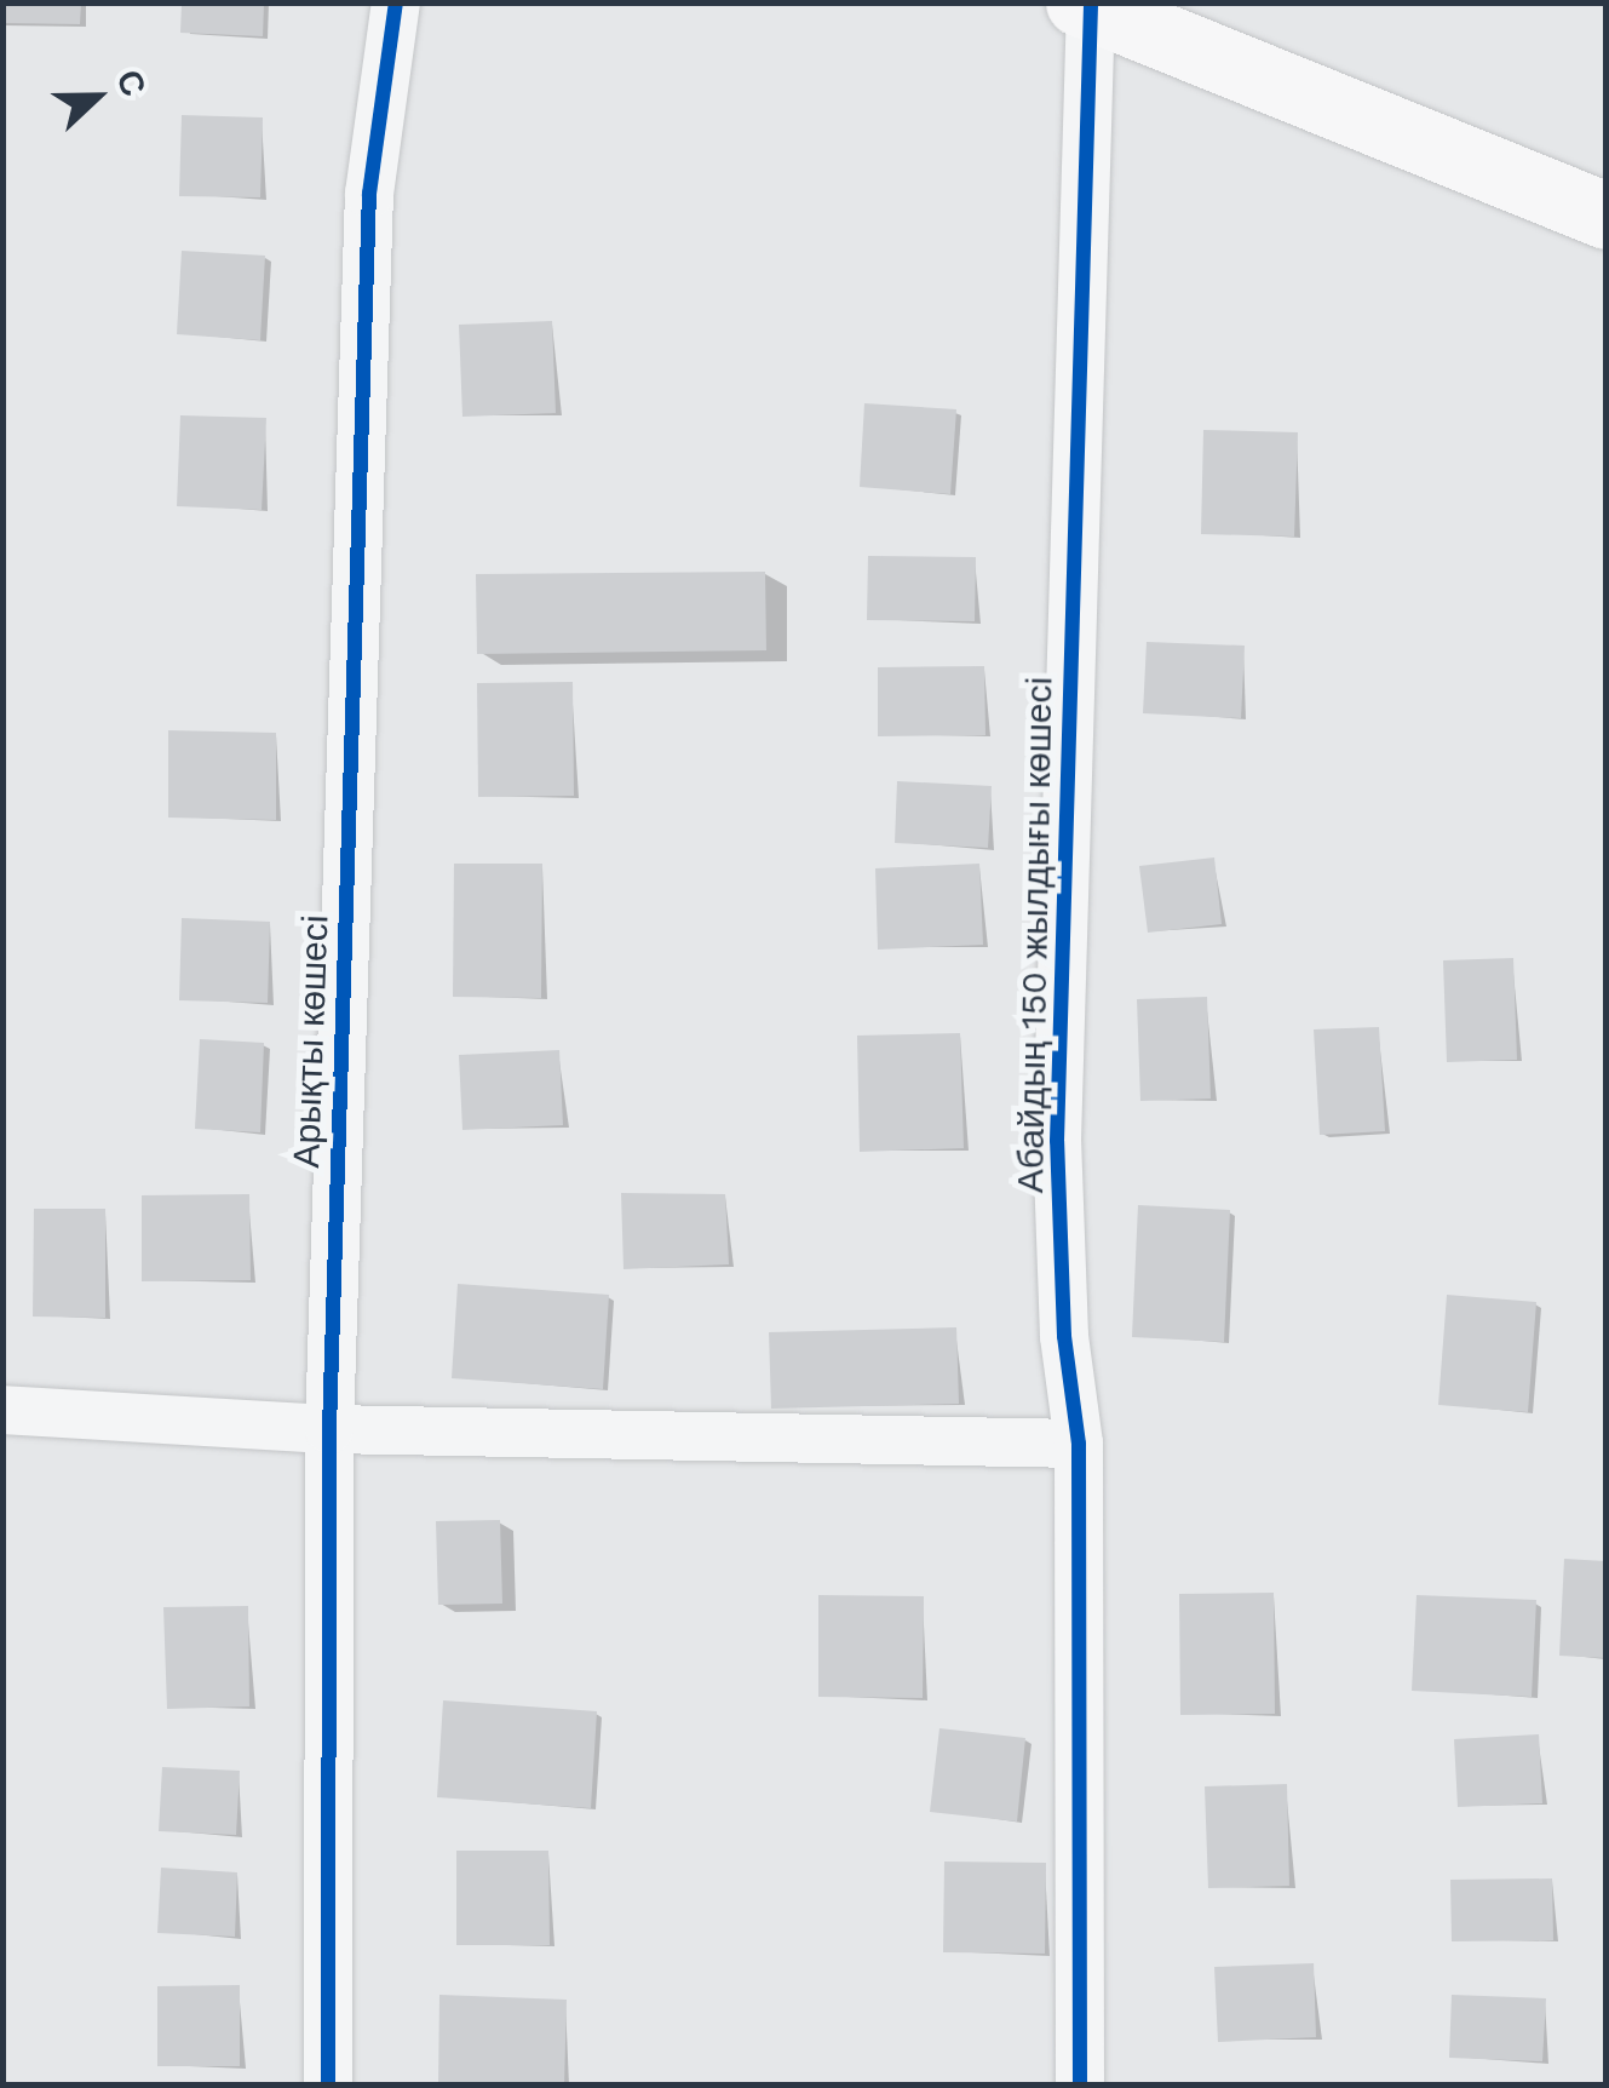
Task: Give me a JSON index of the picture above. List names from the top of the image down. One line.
{"streets":{"street":["Абайдың 150 жылдығы көшесі","Арықты көшесі"]},"north":"right"}
